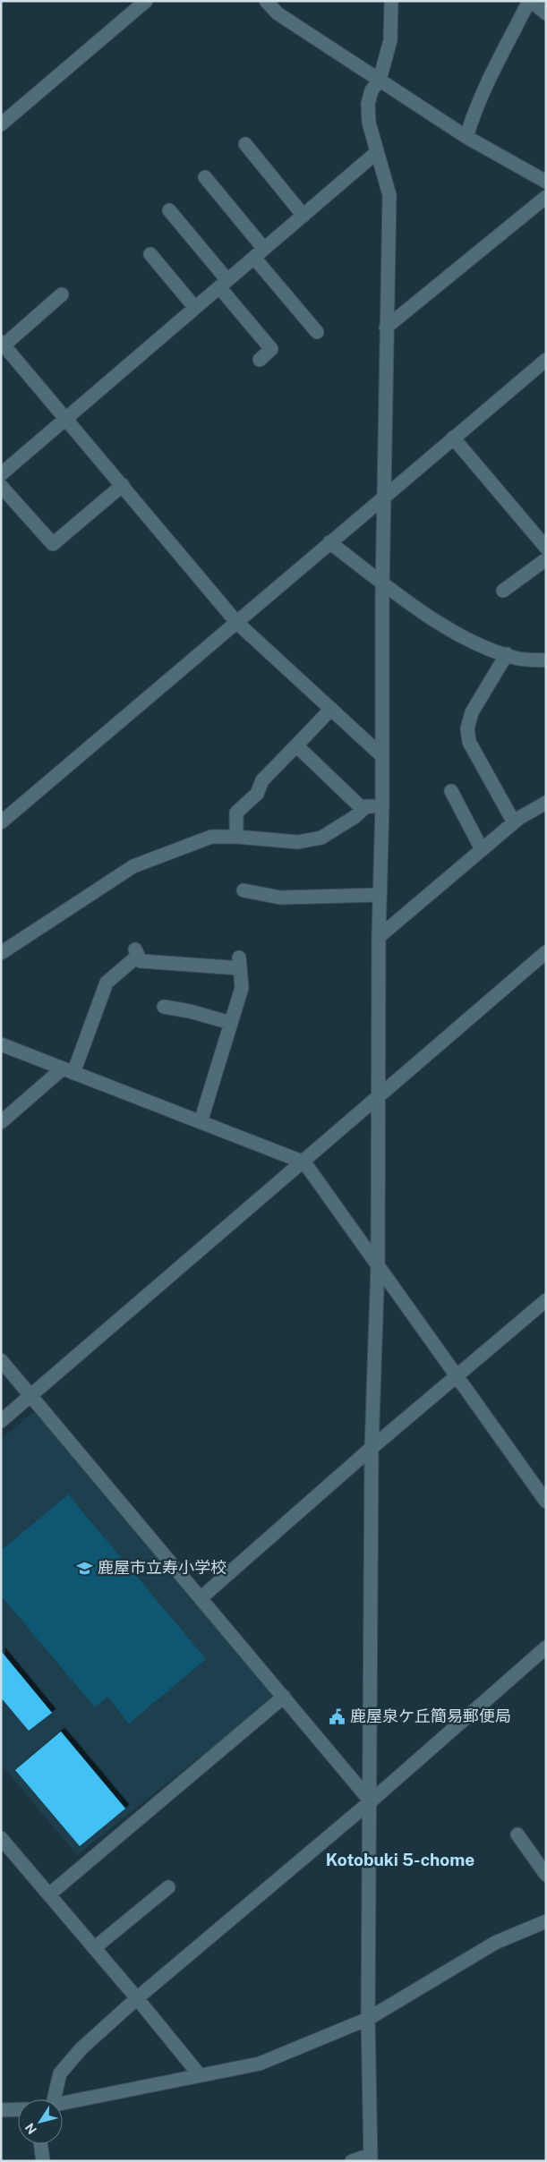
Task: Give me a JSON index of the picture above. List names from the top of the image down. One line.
{"districts":["Kotobuki 5-chome"],"places":{"school or university":["鹿屋市立寿小学校"],"public building":["鹿屋泉ケ丘簡易郵便局"]},"north":"bottom left"}
